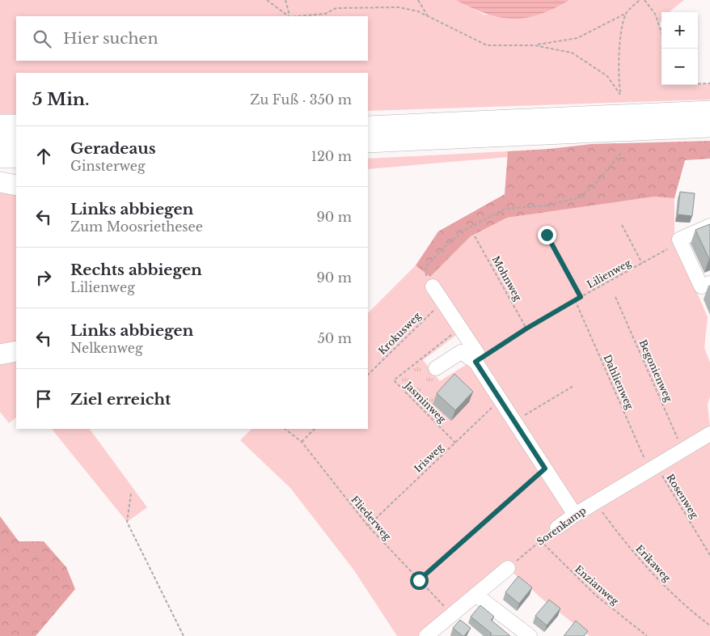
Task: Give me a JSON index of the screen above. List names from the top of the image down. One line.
{"streets":{"street":["Sorenkamp"],"path":["Lilienweg","Mohnweg","Krokusweg","Begonienweg","Dahlienweg","Jasminweg","Irisweg","Rosenweg","Fliederweg","Erikaweg","Enzianweg"]},"crossings":[["Lilienweg","Mohnweg"],["Lilienweg","Dahlienweg"],["Begonienweg","Sorenkamp"],["Dahlienweg","Rosenweg"],["Dahlienweg","Sorenkamp"],["Jasminweg","Irisweg"],["Irisweg","Fliederweg"],["Rosenweg","Sorenkamp"],["Sorenkamp","Erikaweg"],["Sorenkamp","Enzianweg"]],"page":{"map_buttons":["+","−"],"search":"Hier suchen","heading":["5 Min.","Zu Fuß · 350 m"],"list":[["Geradeaus","Ginsterweg","120 m"],["Links abbiegen","Zum Moosriethesee","90 m"],["Rechts abbiegen","Lilienweg","90 m"],["Links abbiegen","Nelkenweg","50 m"],"Ziel erreicht"]}}
